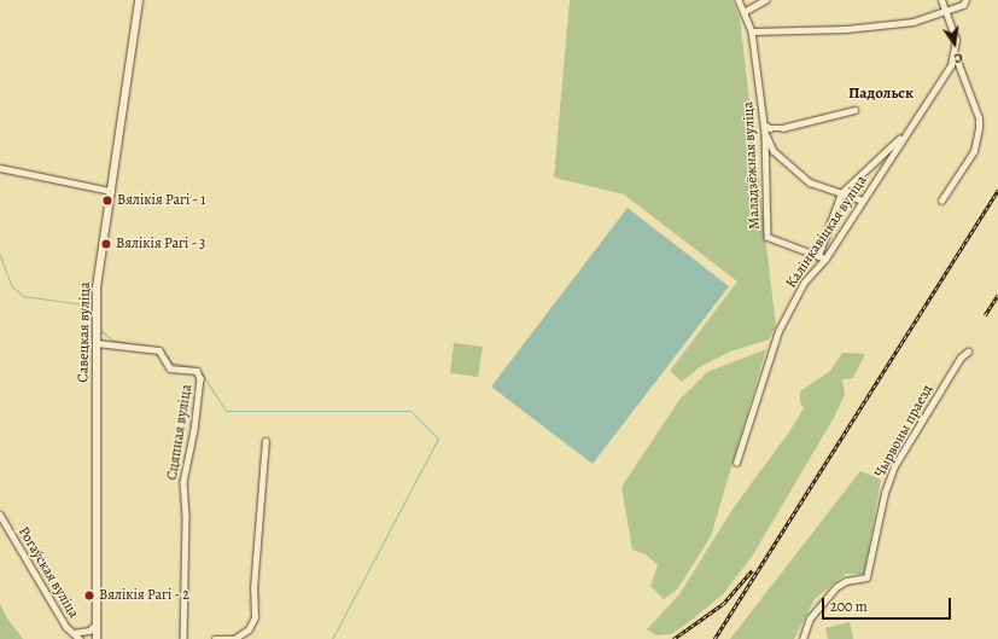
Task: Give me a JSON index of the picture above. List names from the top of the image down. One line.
{"streets":{"main road":["Савецкая вуліца"],"street":["Маладзёжная вуліца","Калінкавіцкая вуліца","Чырвоны праезд","Сцяпная вуліца","Рогаўская вуліца"]},"crossings":[["Савецкая вуліца","Сцяпная вуліца"]],"districts":["Падольск"],"places":["Вялікія Рагі - 1","Вялікія Рагі - 3","Вялікія Рагі - 2"],"scale_bar":"200 m","north":"bottom"}
